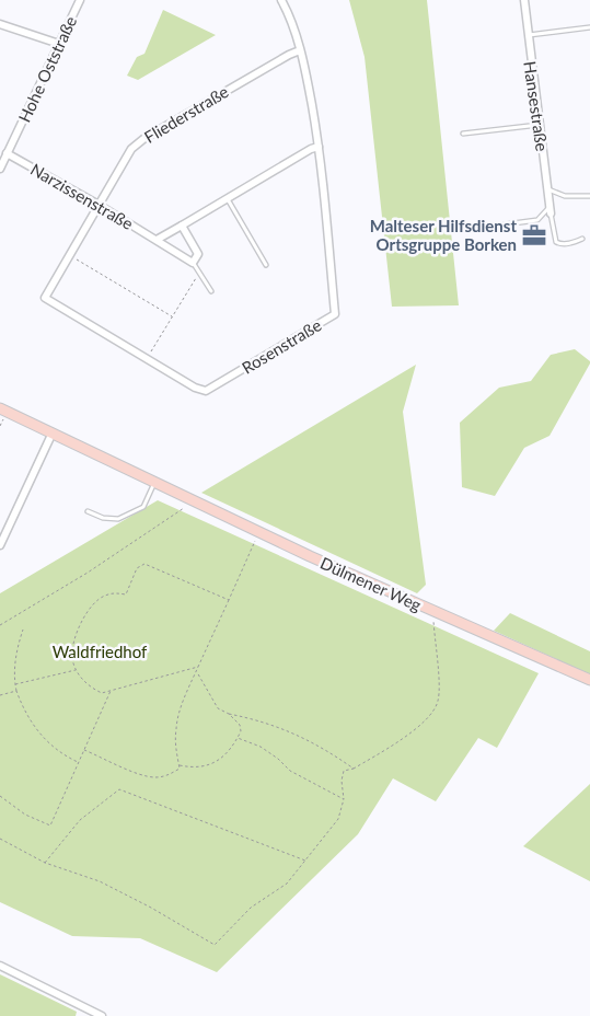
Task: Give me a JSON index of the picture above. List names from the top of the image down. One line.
{"streets":{"street":["Hohe Oststraße","Hansestraße","Fliederstraße","Narzissenstraße","Rosenstraße","Dülmener Weg"]},"crossings":[["Hohe Oststraße","Narzissenstraße"],["Fliederstraße","Narzissenstraße"],["Fliederstraße","Rosenstraße"],["Narzissenstraße","Rosenstraße"]],"parks":["Waldfriedhof"],"places":{"office":["Malteser Hilfsdienst Ortsgruppe Borken"]}}
